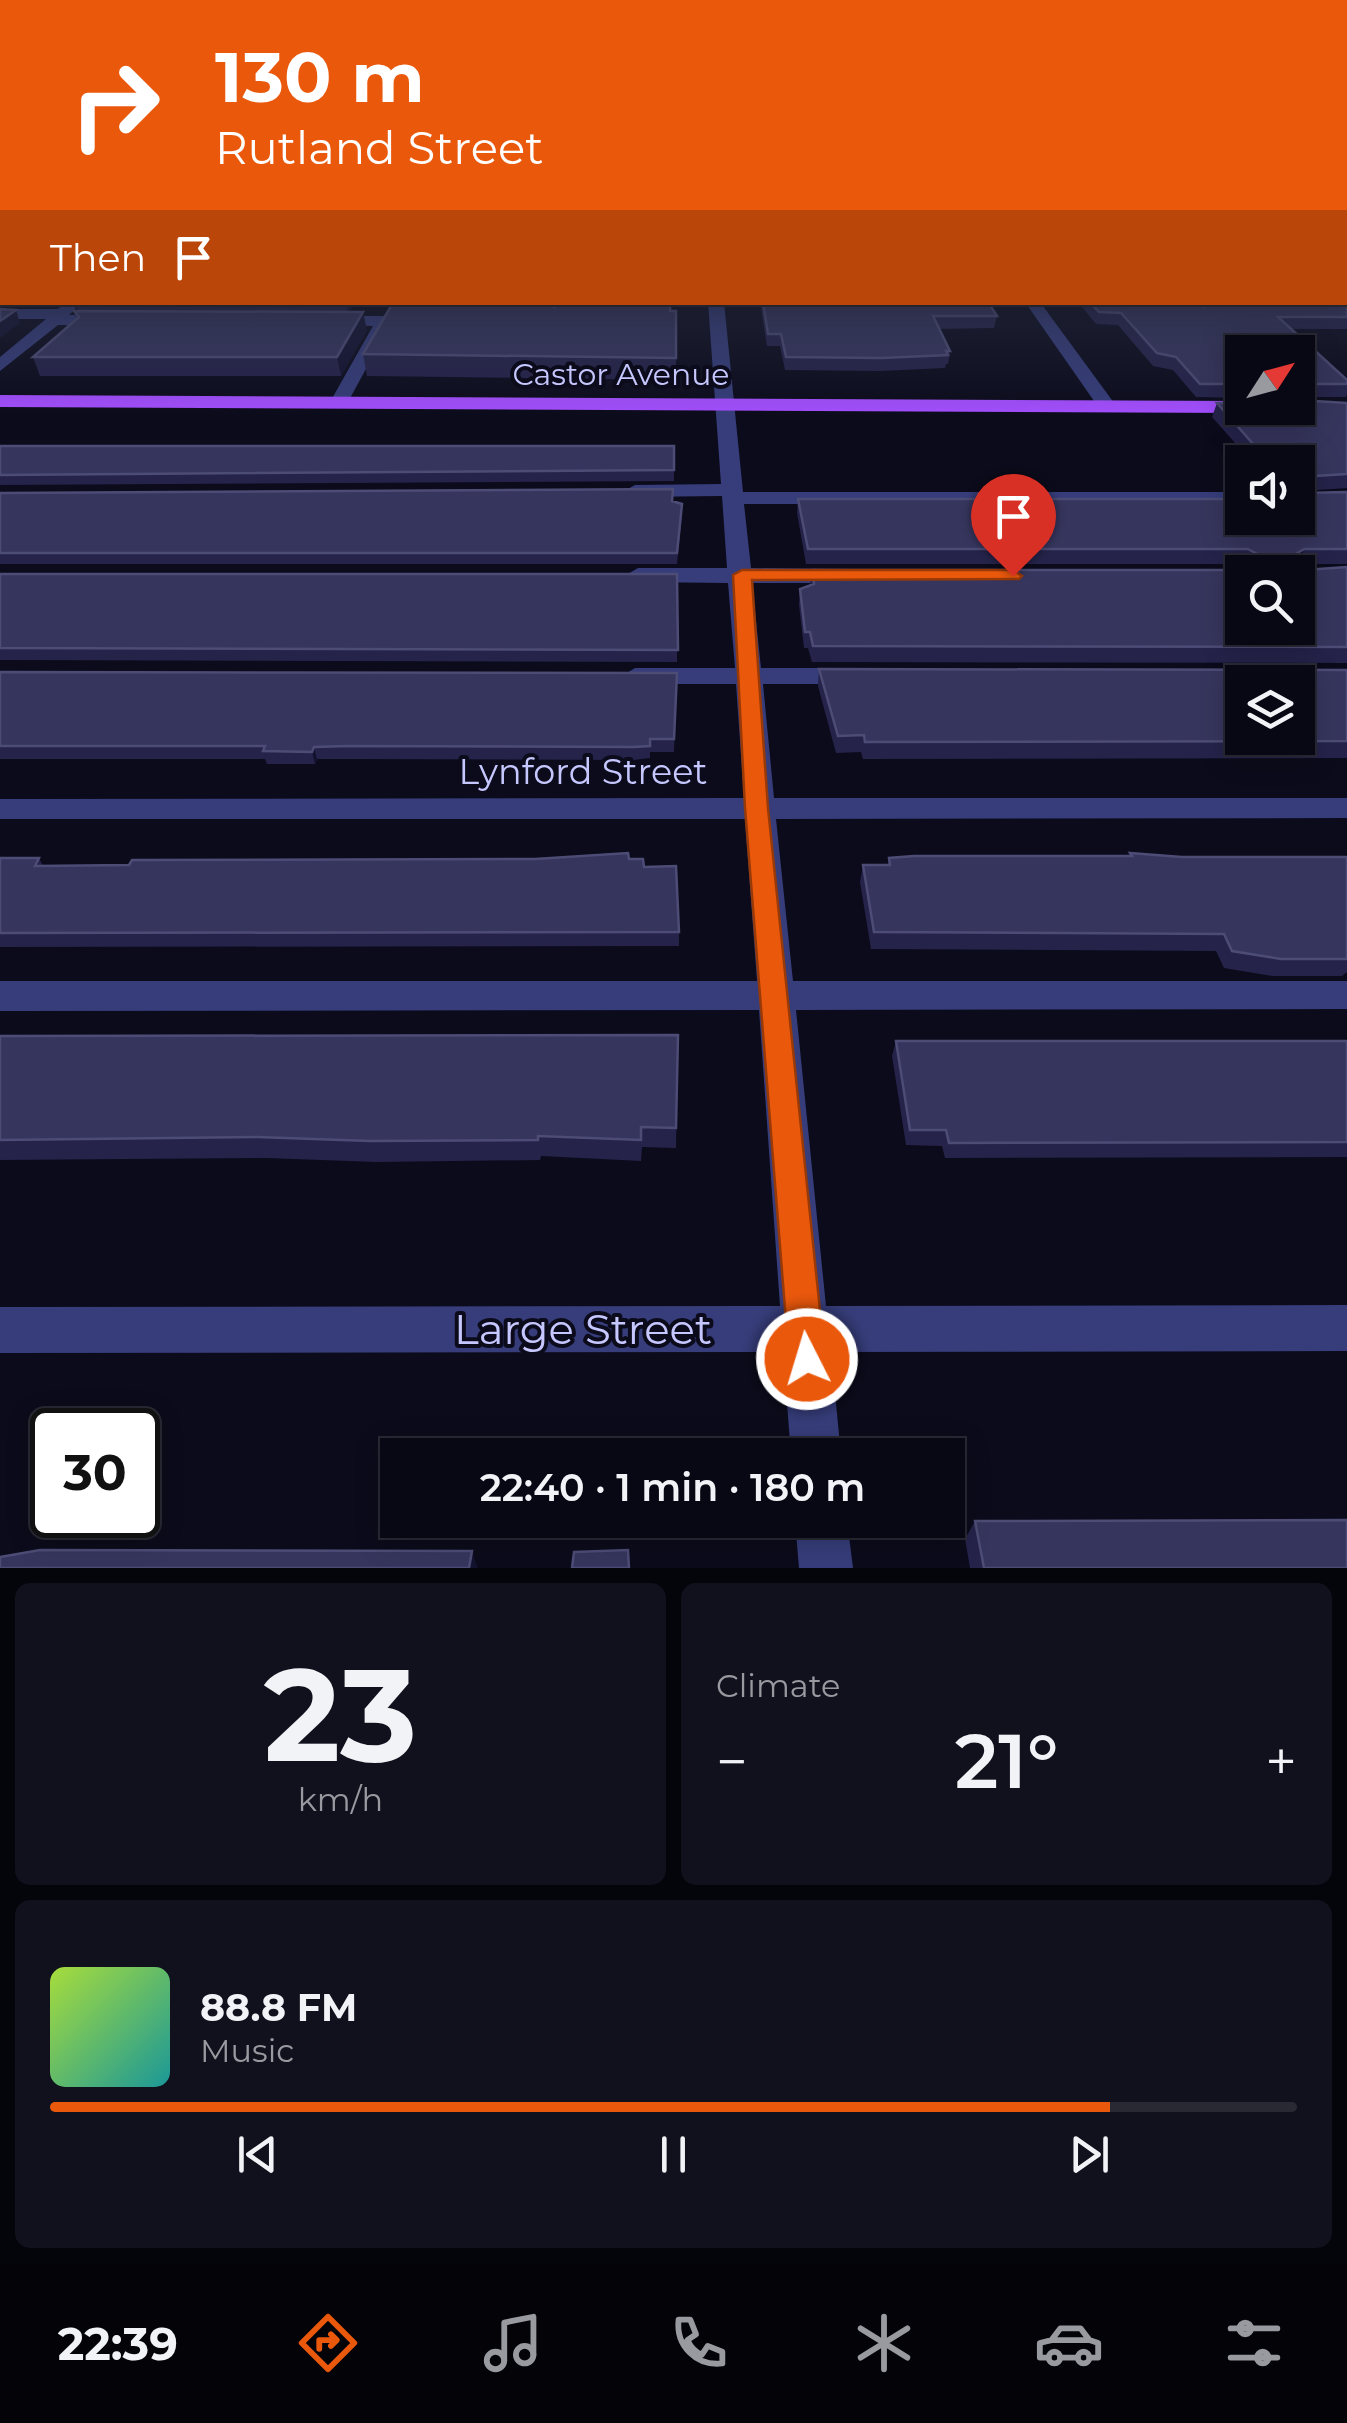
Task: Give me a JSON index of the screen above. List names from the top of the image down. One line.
{"streets":{"main road":["Castor Avenue"],"street":["Lynford Street","Large Street"]},"north":"top right","page":{"turn":["130 m","Rutland Street"],"then":"Then","limit":"30","trip":"22:40 · 1 min · 180 m","tile":[["23","km/h"],"Climate"],"heat":["−","21°","+"],"song":["88.8 FM","Music"],"tabs":"22:39"}}
